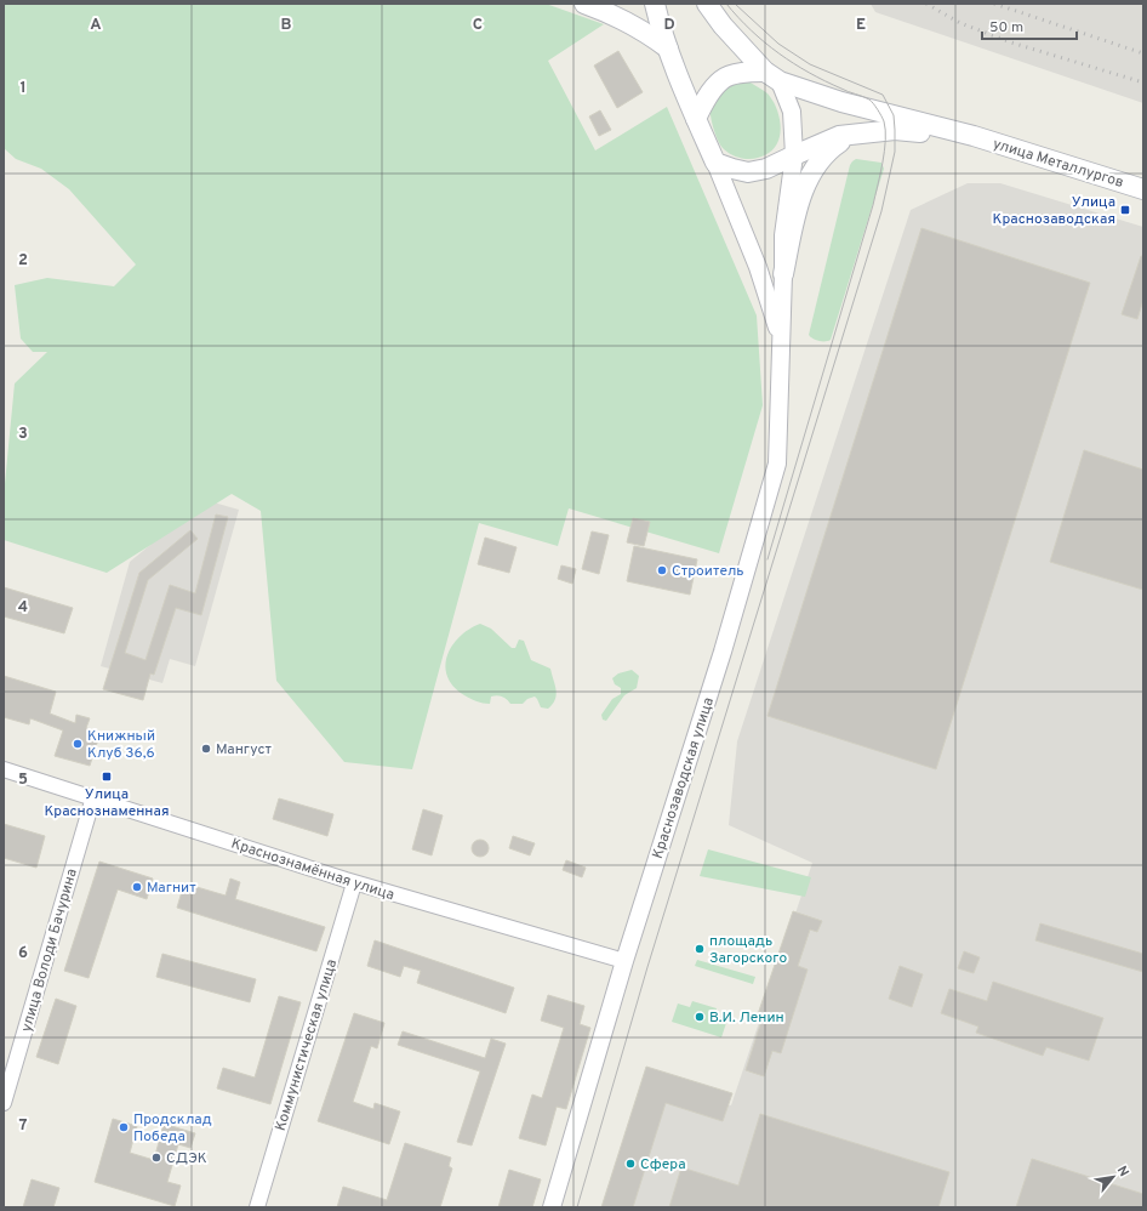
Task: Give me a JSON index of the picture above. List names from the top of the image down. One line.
{"streets":{"main road":["улица Металлургов"],"street":["Краснозаводская улица","Краснознамённая улица","улица Володи Бачурина","Коммунистическая улица"]},"crossings":[["Краснозаводская улица","Краснознамённая улица"],["Краснознамённая улица","улица Володи Бачурина"],["Краснознамённая улица","Коммунистическая улица"]],"places":{"transit":["Улица Краснозаводская","Улица Краснознаменная"],"other":["Строитель","Книжный Клуб 36,6","Мангуст","Магнит","площадь Загорского","В.И. Ленин","Продсклад Победа","СДЭК","Сфера"]},"scale_bar":"50 m","north":"top right","grid":{"columns":["A","B","C","D","E"],"rows":["1","2","3","4","5","6","7"]}}
